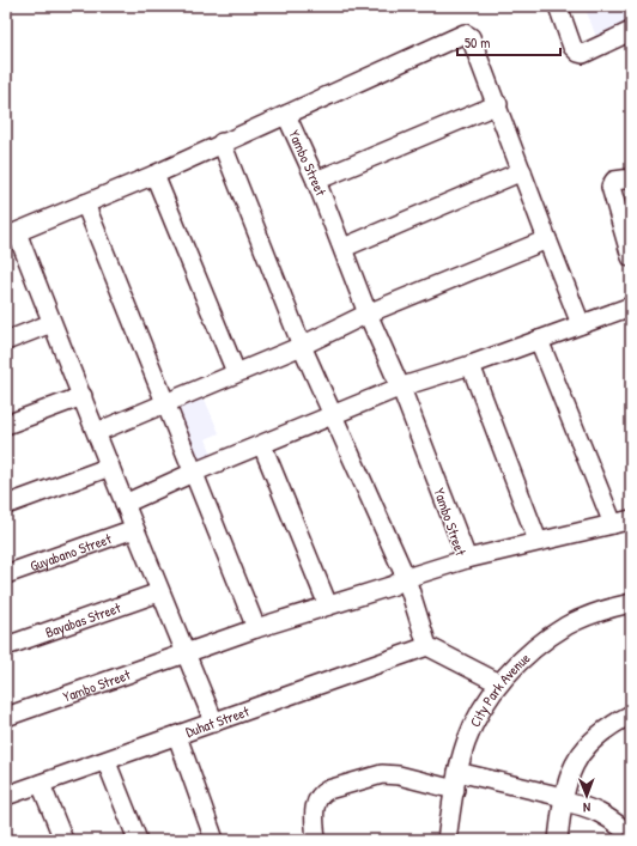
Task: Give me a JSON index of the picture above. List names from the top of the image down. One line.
{"streets":{"street":["Yambo Street","Guyabano Street","Bayabas Street","City Park Avenue","Duhat Street"]},"scale_bar":"50 m","north":"bottom"}
